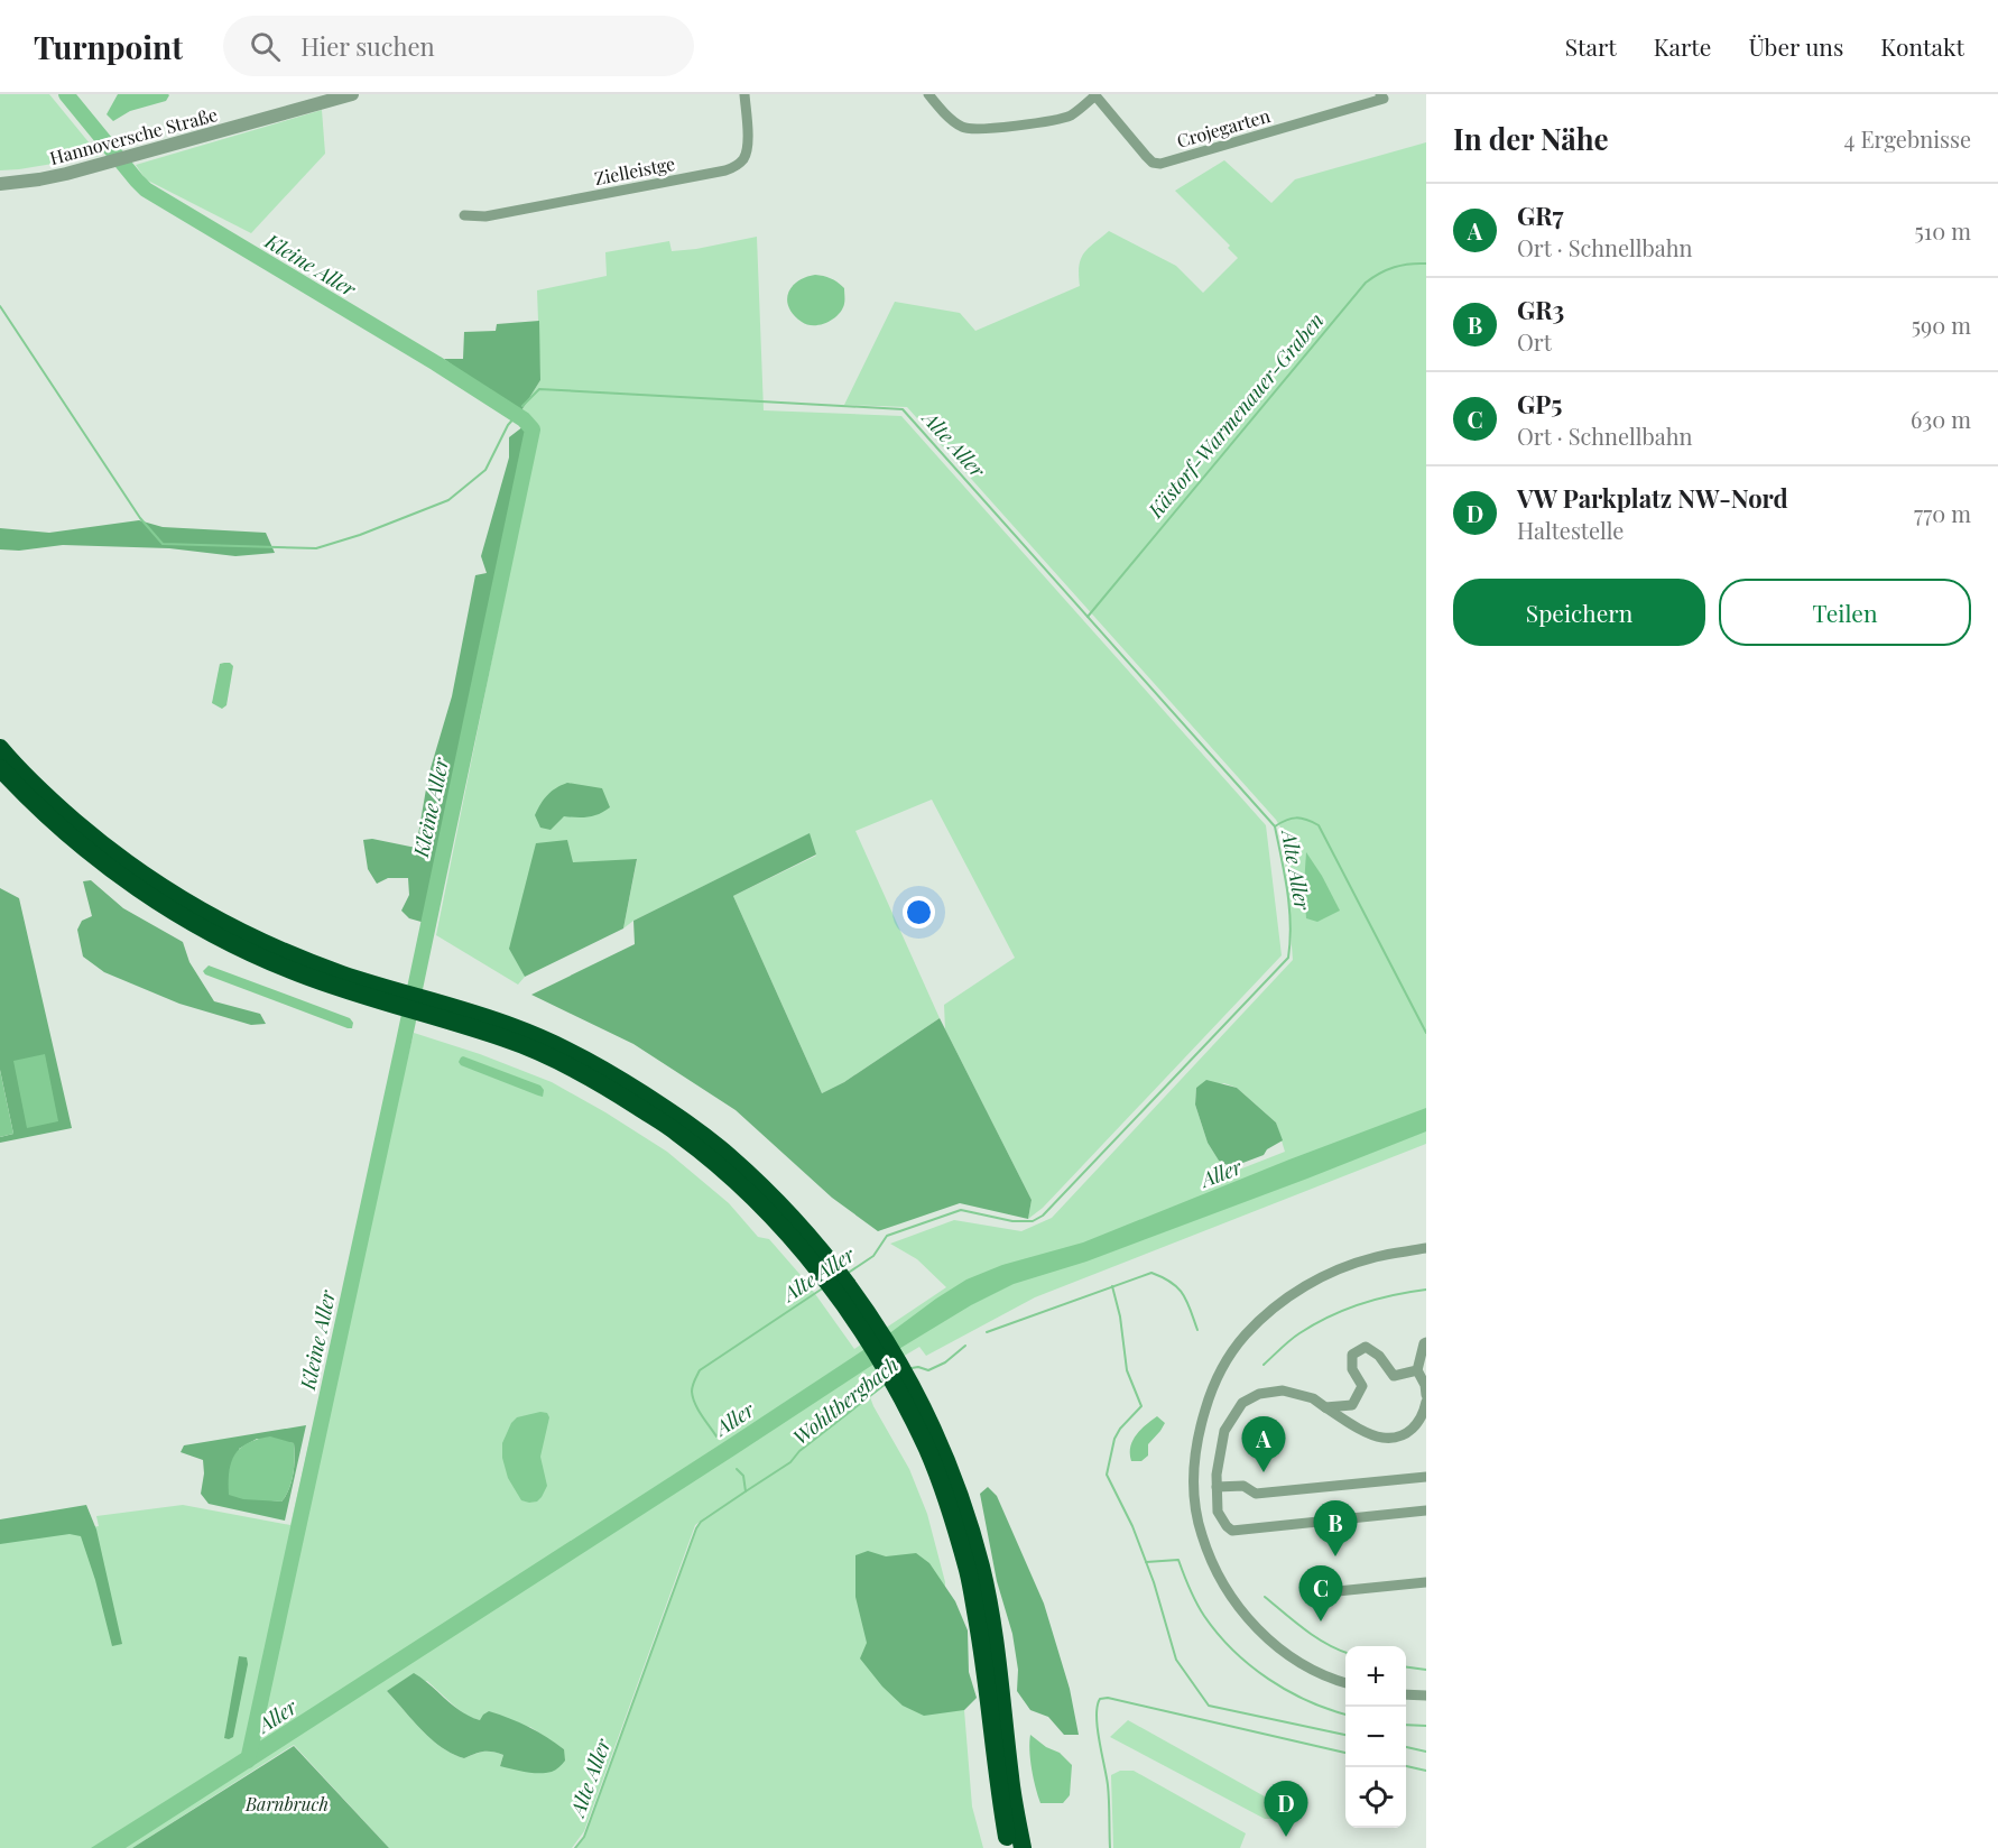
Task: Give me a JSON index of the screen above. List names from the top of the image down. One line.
{"streets":{"street":["Crojegarten","Hannoversche Straße","Zielleistge"]},"water":["Kleine Aller","Kästorf-Warmenauer-Graben","Alte Aller","Aller","Wohltbergbach"],"parks":["Barnbruch"],"page":{"header":"Turnpoint","search":"Hier suchen","nav":["Start","Karte","Über uns","Kontakt"],"heading":["In der Nähe","4 Ergebnisse"],"list":[{"mark":"A","name":"GR7","note":"Ort · Schnellbahn","value":"510 m"},{"mark":"B","name":"GR3","note":"Ort","value":"590 m"},{"mark":"C","name":"GP5","note":"Ort · Schnellbahn","value":"630 m"},{"mark":"D","name":"VW Parkplatz NW-Nord","note":"Haltestelle","value":"770 m"}],"buttons":["Speichern","Teilen"],"pins":["A","B","C","D"],"map_buttons":["+","−"]}}
